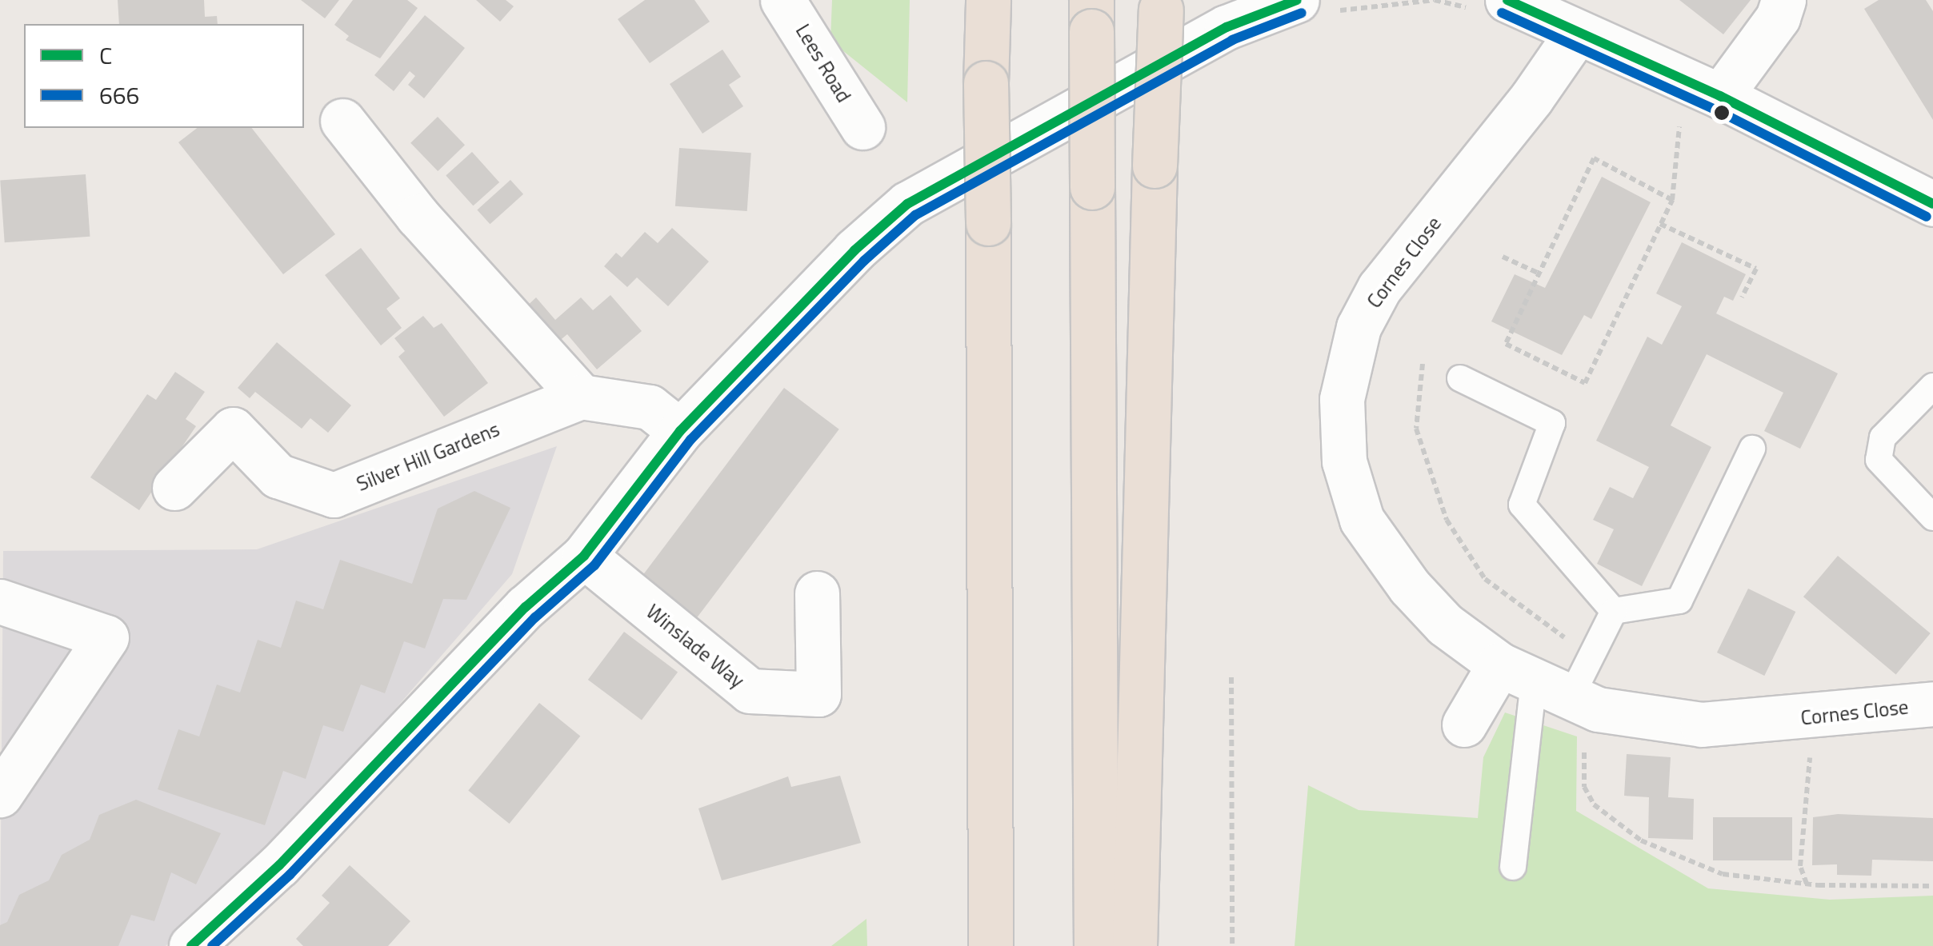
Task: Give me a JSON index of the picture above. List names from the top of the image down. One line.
{"streets":{"street":["Lees Road","Cornes Close","Silver Hill Gardens","Winslade Way"]},"lines":["transit line C","transit line 666"],"legend":["C","666"]}
